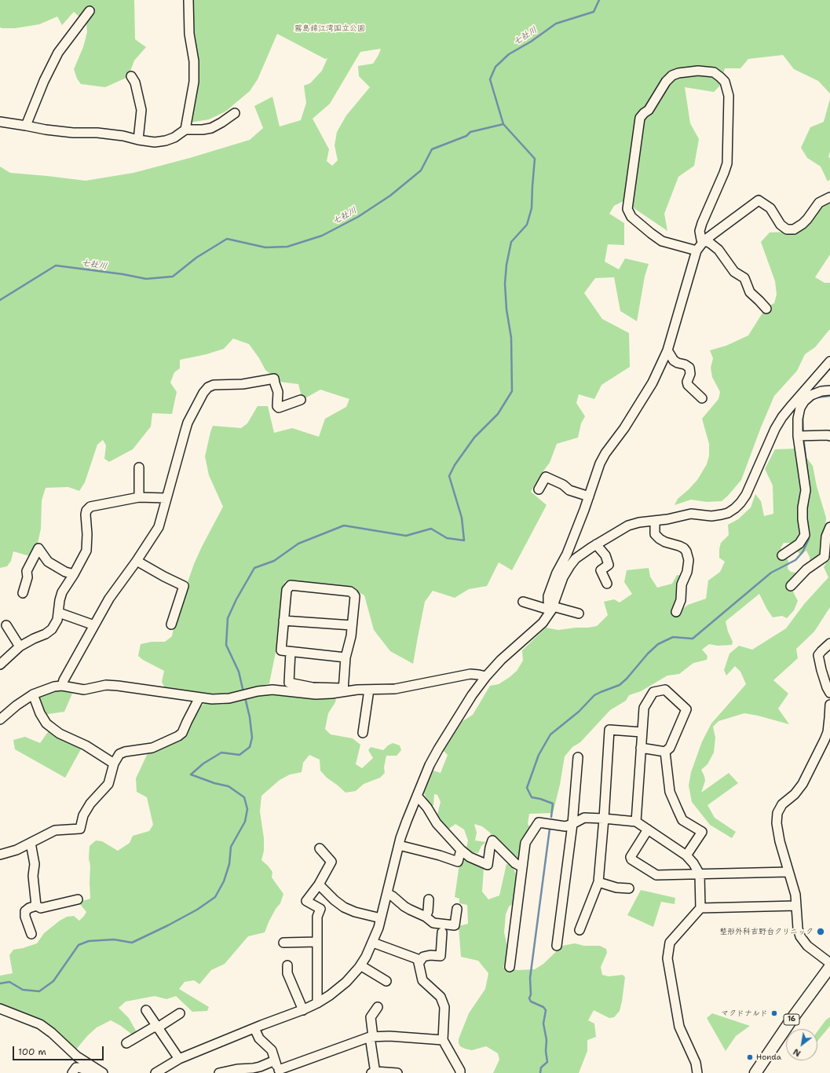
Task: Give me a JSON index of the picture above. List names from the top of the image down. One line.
{"streets":{"main road":["16"]},"water":["七社川"],"parks":["霧島錦江湾国立公園"],"places":["整形外科吉野台クリニック","マクドナルド","Honda"],"scale_bar":"100 m","north":"bottom left"}
